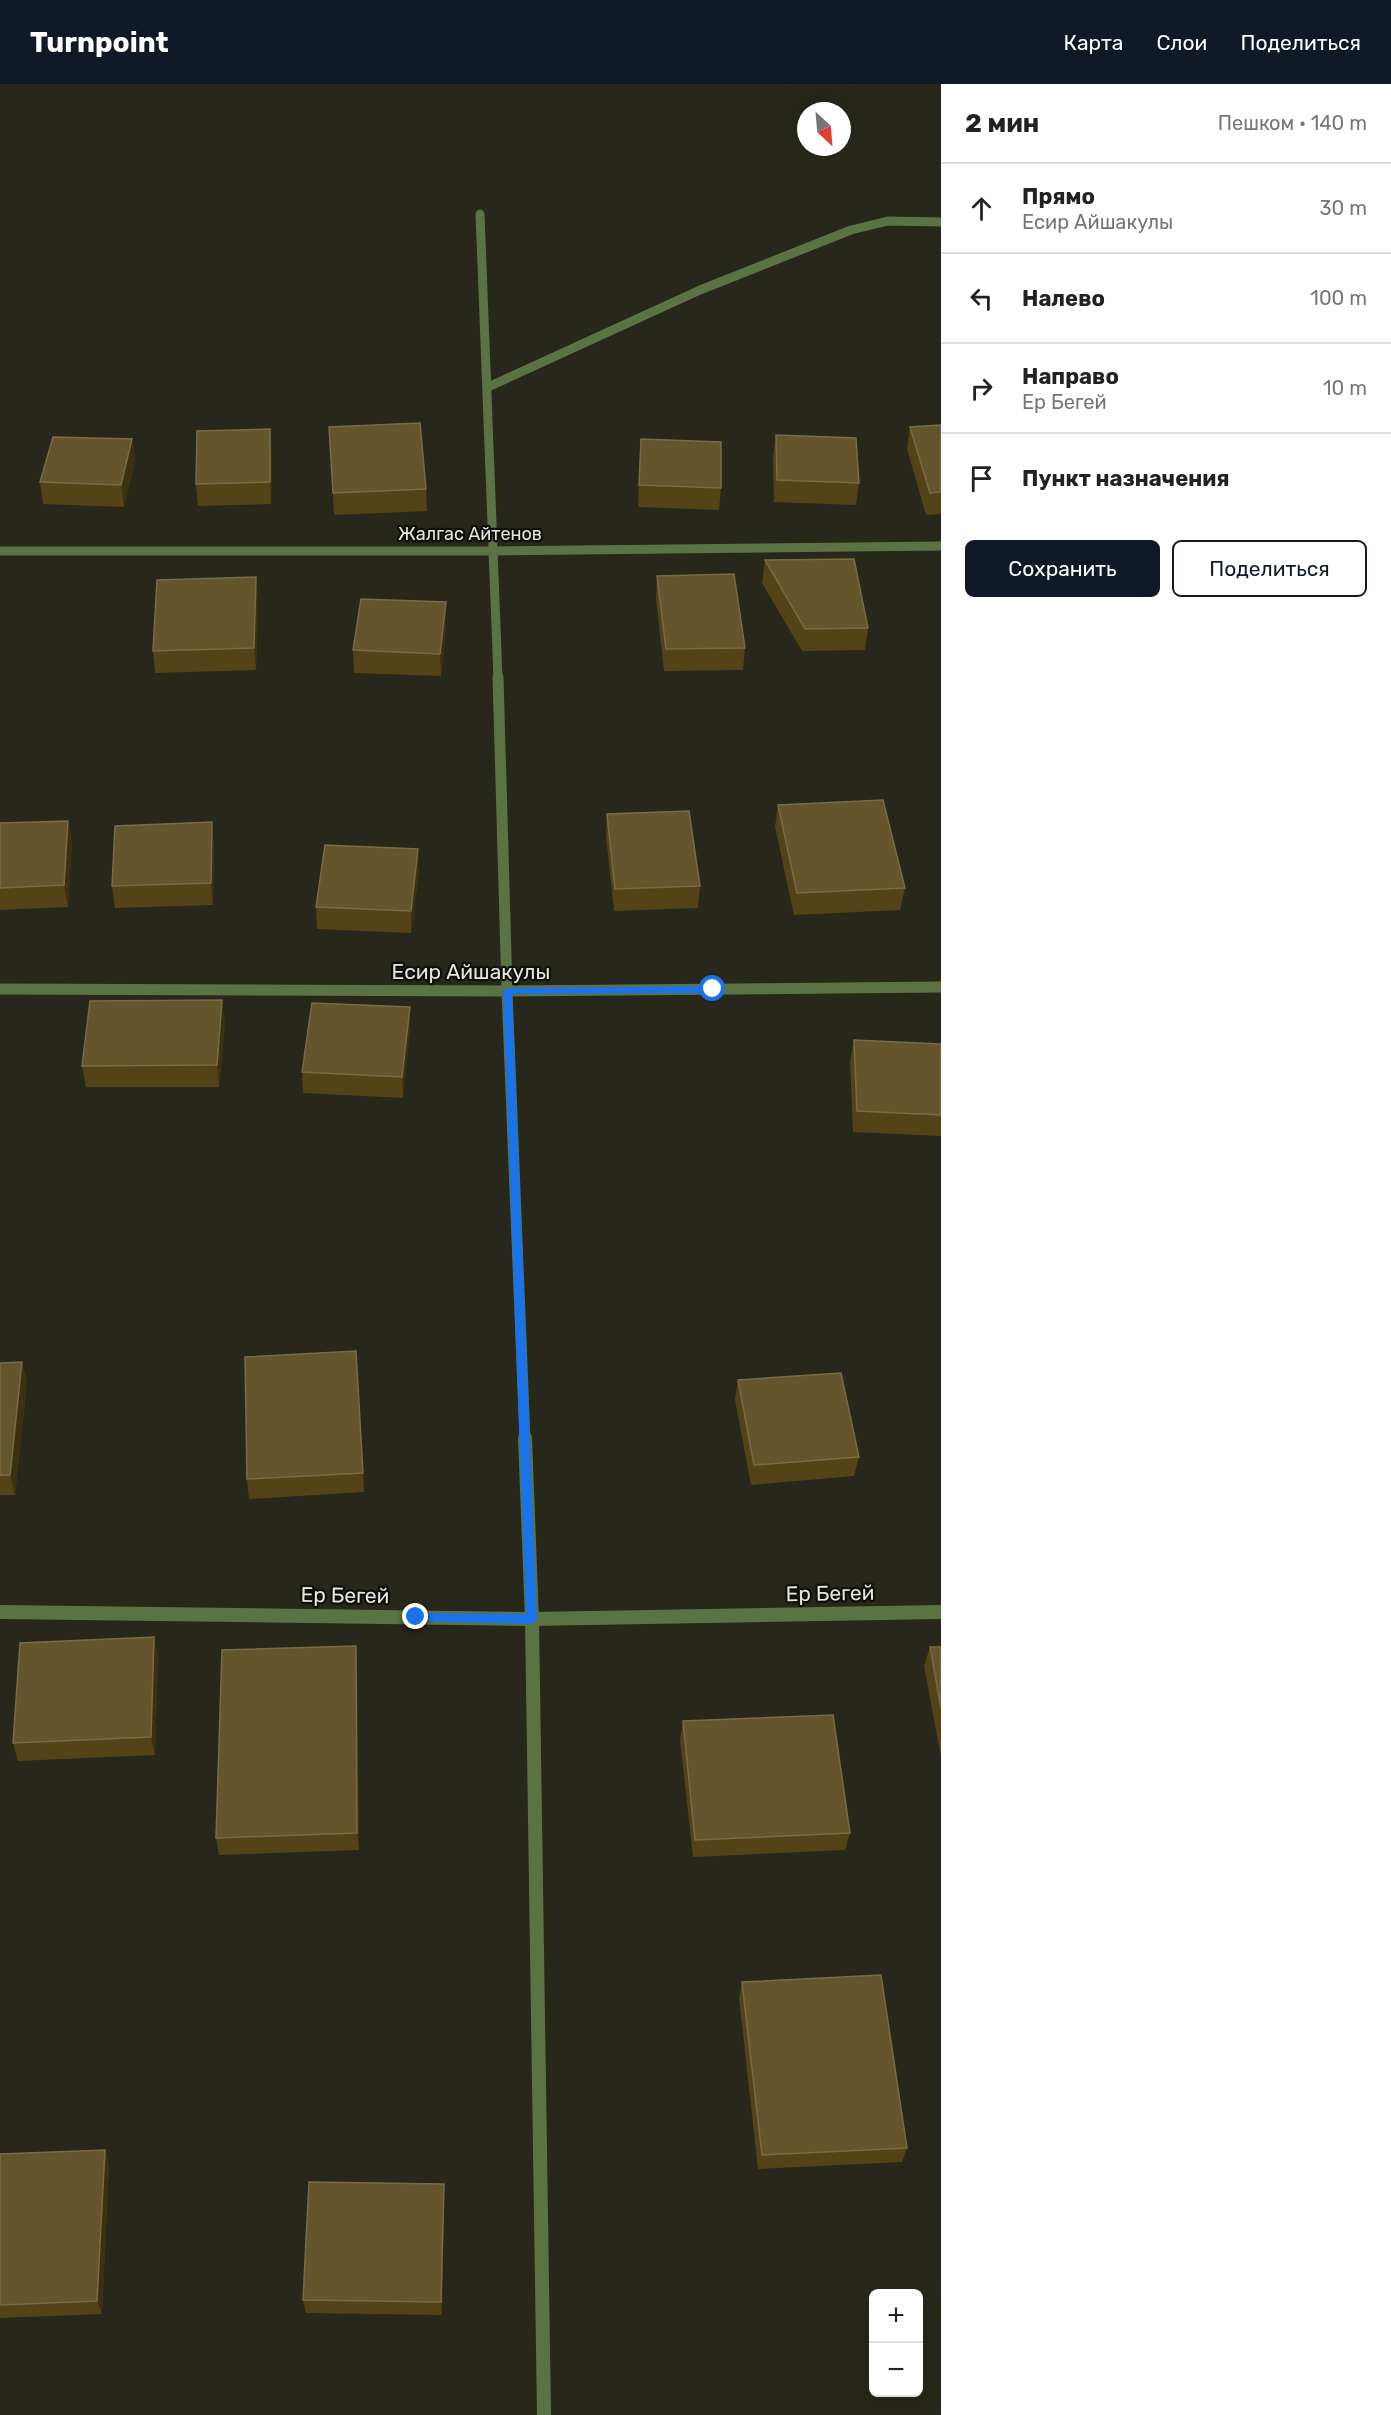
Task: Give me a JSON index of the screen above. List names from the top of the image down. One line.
{"streets":{"street":["Жалгас Айтенов","Есир Айшакулы","Ер Бегей"]},"north":"bottom right","page":{"header":"Turnpoint","nav":["Карта","Слои","Поделиться"],"heading":["2 мин","Пешком · 140 m"],"list":[["Прямо","Есир Айшакулы","30 m"],["Налево","100 m"],["Направо","Ер Бегей","10 m"],"Пункт назначения"],"buttons":["Сохранить","Поделиться"],"map_buttons":["+","−"]}}
